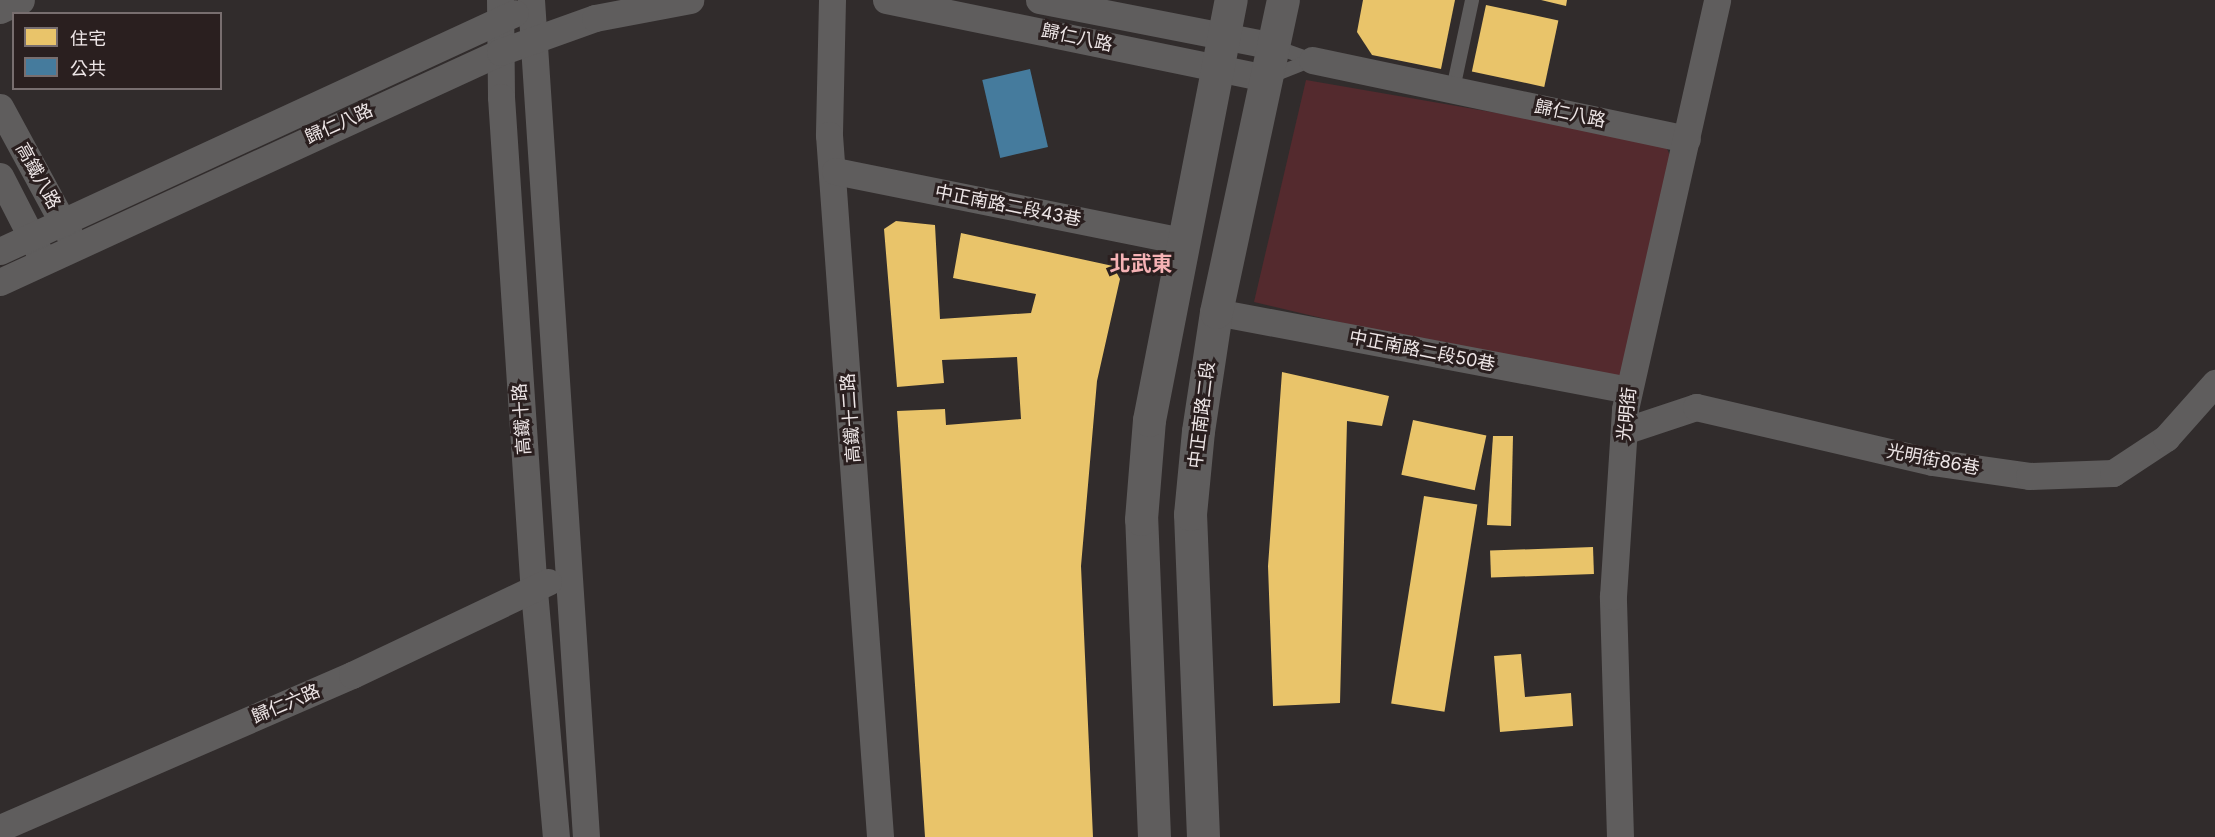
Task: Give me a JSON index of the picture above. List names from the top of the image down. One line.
{"streets":{"street":["歸仁八路","高鐵八路","中正南路二段43巷","中正南路二段50巷","光明街","中正南路二段","高鐵十二路","高鐵十路","光明街86巷","歸仁六路"]},"crossings":[["歸仁八路","高鐵八路"],["歸仁八路","光明街"],["歸仁八路","中正南路二段"],["歸仁八路","高鐵十路"],["中正南路二段43巷","高鐵十二路"],["中正南路二段50巷","光明街"],["中正南路二段50巷","中正南路二段"],["光明街","光明街86巷"],["高鐵十路","歸仁六路"]],"districts":["北武東"],"legend":["住宅","公共"]}
